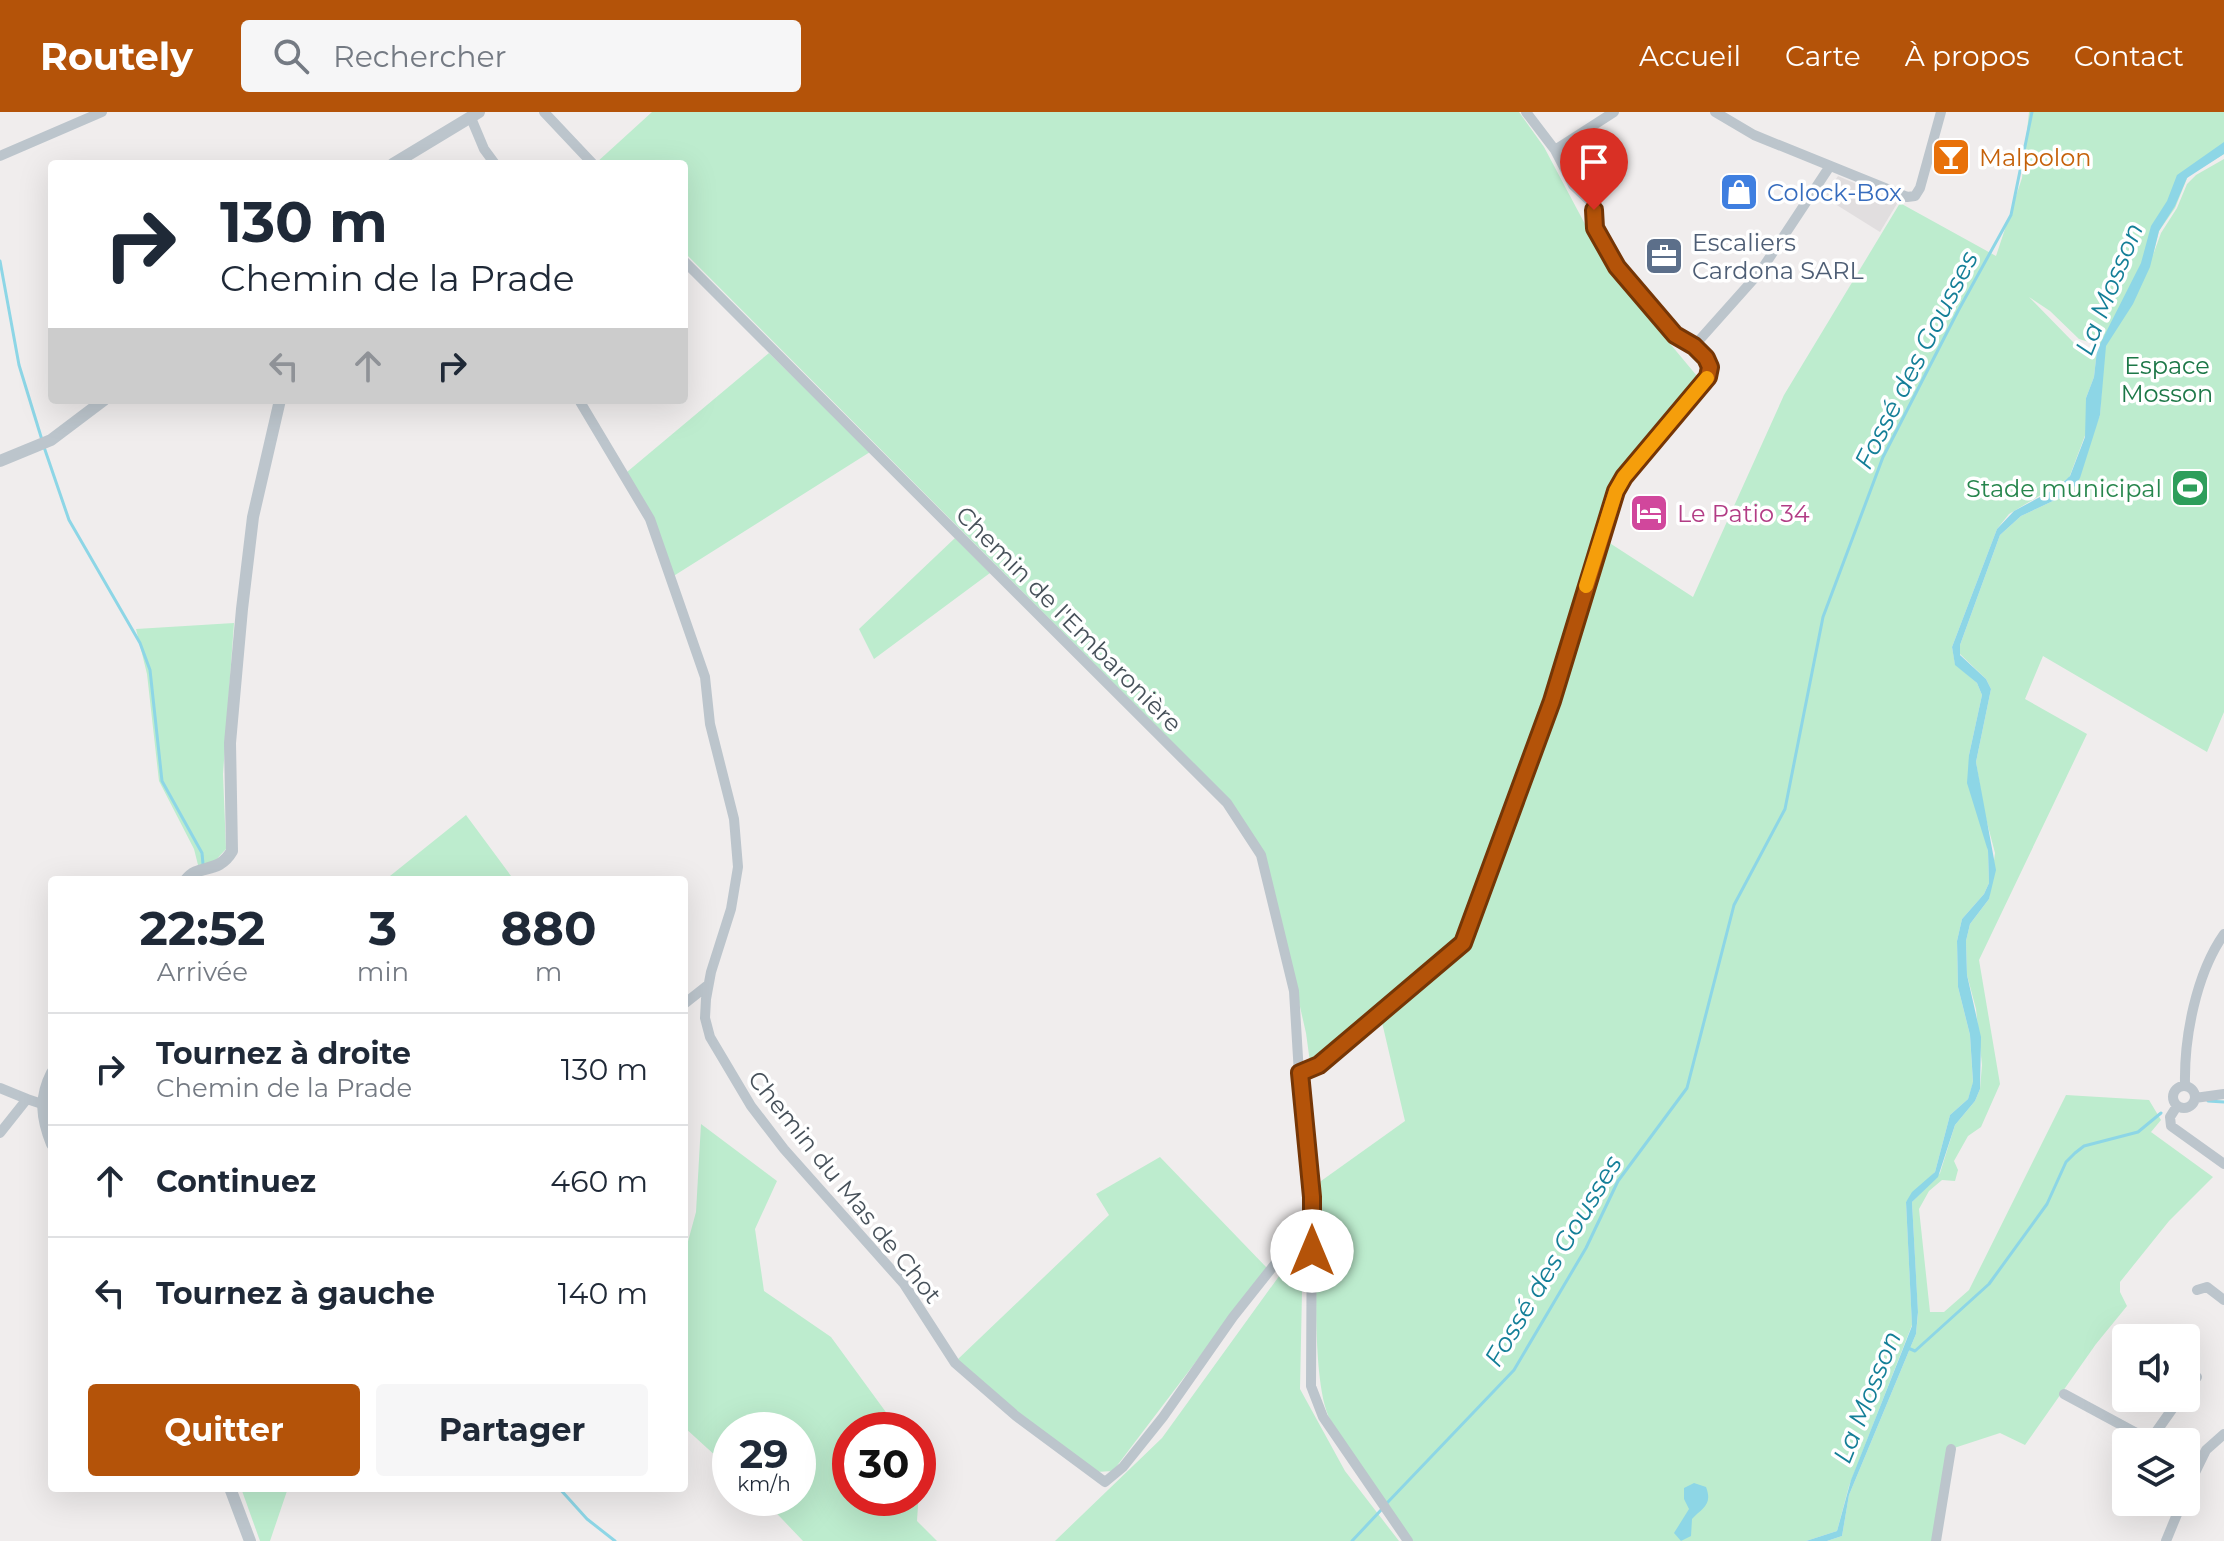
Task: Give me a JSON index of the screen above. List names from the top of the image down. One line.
{"streets":{"street":["Chemin de l'Embaronière","Chemin du Mas de Chot"]},"crossings":[["Chemin de l'Embaronière","Chemin du Mas de Chot"]],"water":["La Mosson","Fossé des Gousses"],"parks":["Espace Mosson"],"places":{"bar":["Malpolon"],"shop":["Colock-Box"],"office":["Escaliers Cardona SARL"],"sports":["Stade municipal"],"hotel":["Le Patio 34"]},"page":{"header":"Routely","search":"Rechercher","nav":["Accueil","Carte","À propos","Contact"],"turn":["130 m","Chemin de la Prade"],"eta":["22:52","Arrivée","3","min","880","m"],"list":[{"name":"Tournez à droite","note":"Chemin de la Prade","value":"130 m"},{"name":"Continuez","value":"460 m"},{"name":"Tournez à gauche","value":"140 m"}],"buttons":["Quitter","Partager"],"speed":"29 km/h","limit":"30"}}
